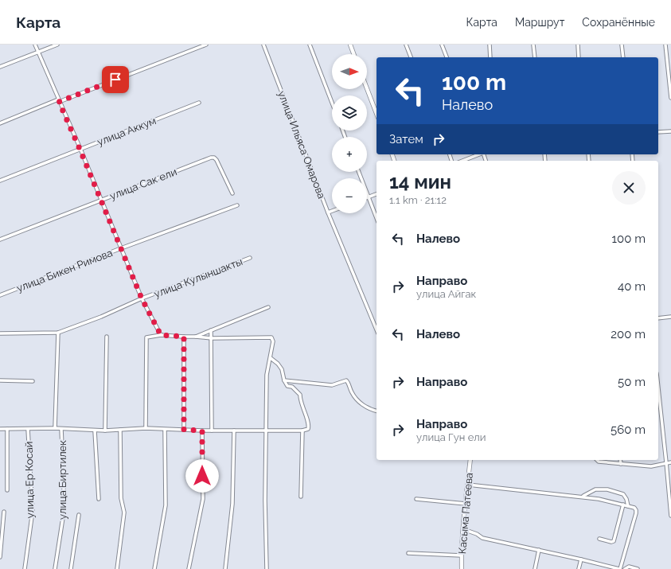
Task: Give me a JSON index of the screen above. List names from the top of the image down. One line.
{"streets":{"main road":["Касыма Патеева"],"street":["улица Аккум","улица Ильяса Омарова","улица Сак ели","улица Бикен Римова","улица Кулыншакты","улица Ер Косай","улица Биртилек"]},"crossings":[["улица Кулыншакты","улица Биртилек"]],"north":"right","page":{"header":"Карта","nav":["Карта","Маршрут","Сохранённые"],"map_buttons":["+","−"],"turn":["100 m","Налево"],"then":"Затем","heading":["14 мин","1.1 km · 21:12"],"list":[{"name":"Налево","value":"100 m"},{"name":"Направо","note":"улица Айгак","value":"40 m"},{"name":"Налево","value":"200 m"},{"name":"Направо","value":"50 m"},{"name":"Направо","note":"улица Гун ели","value":"560 m"}]}}
